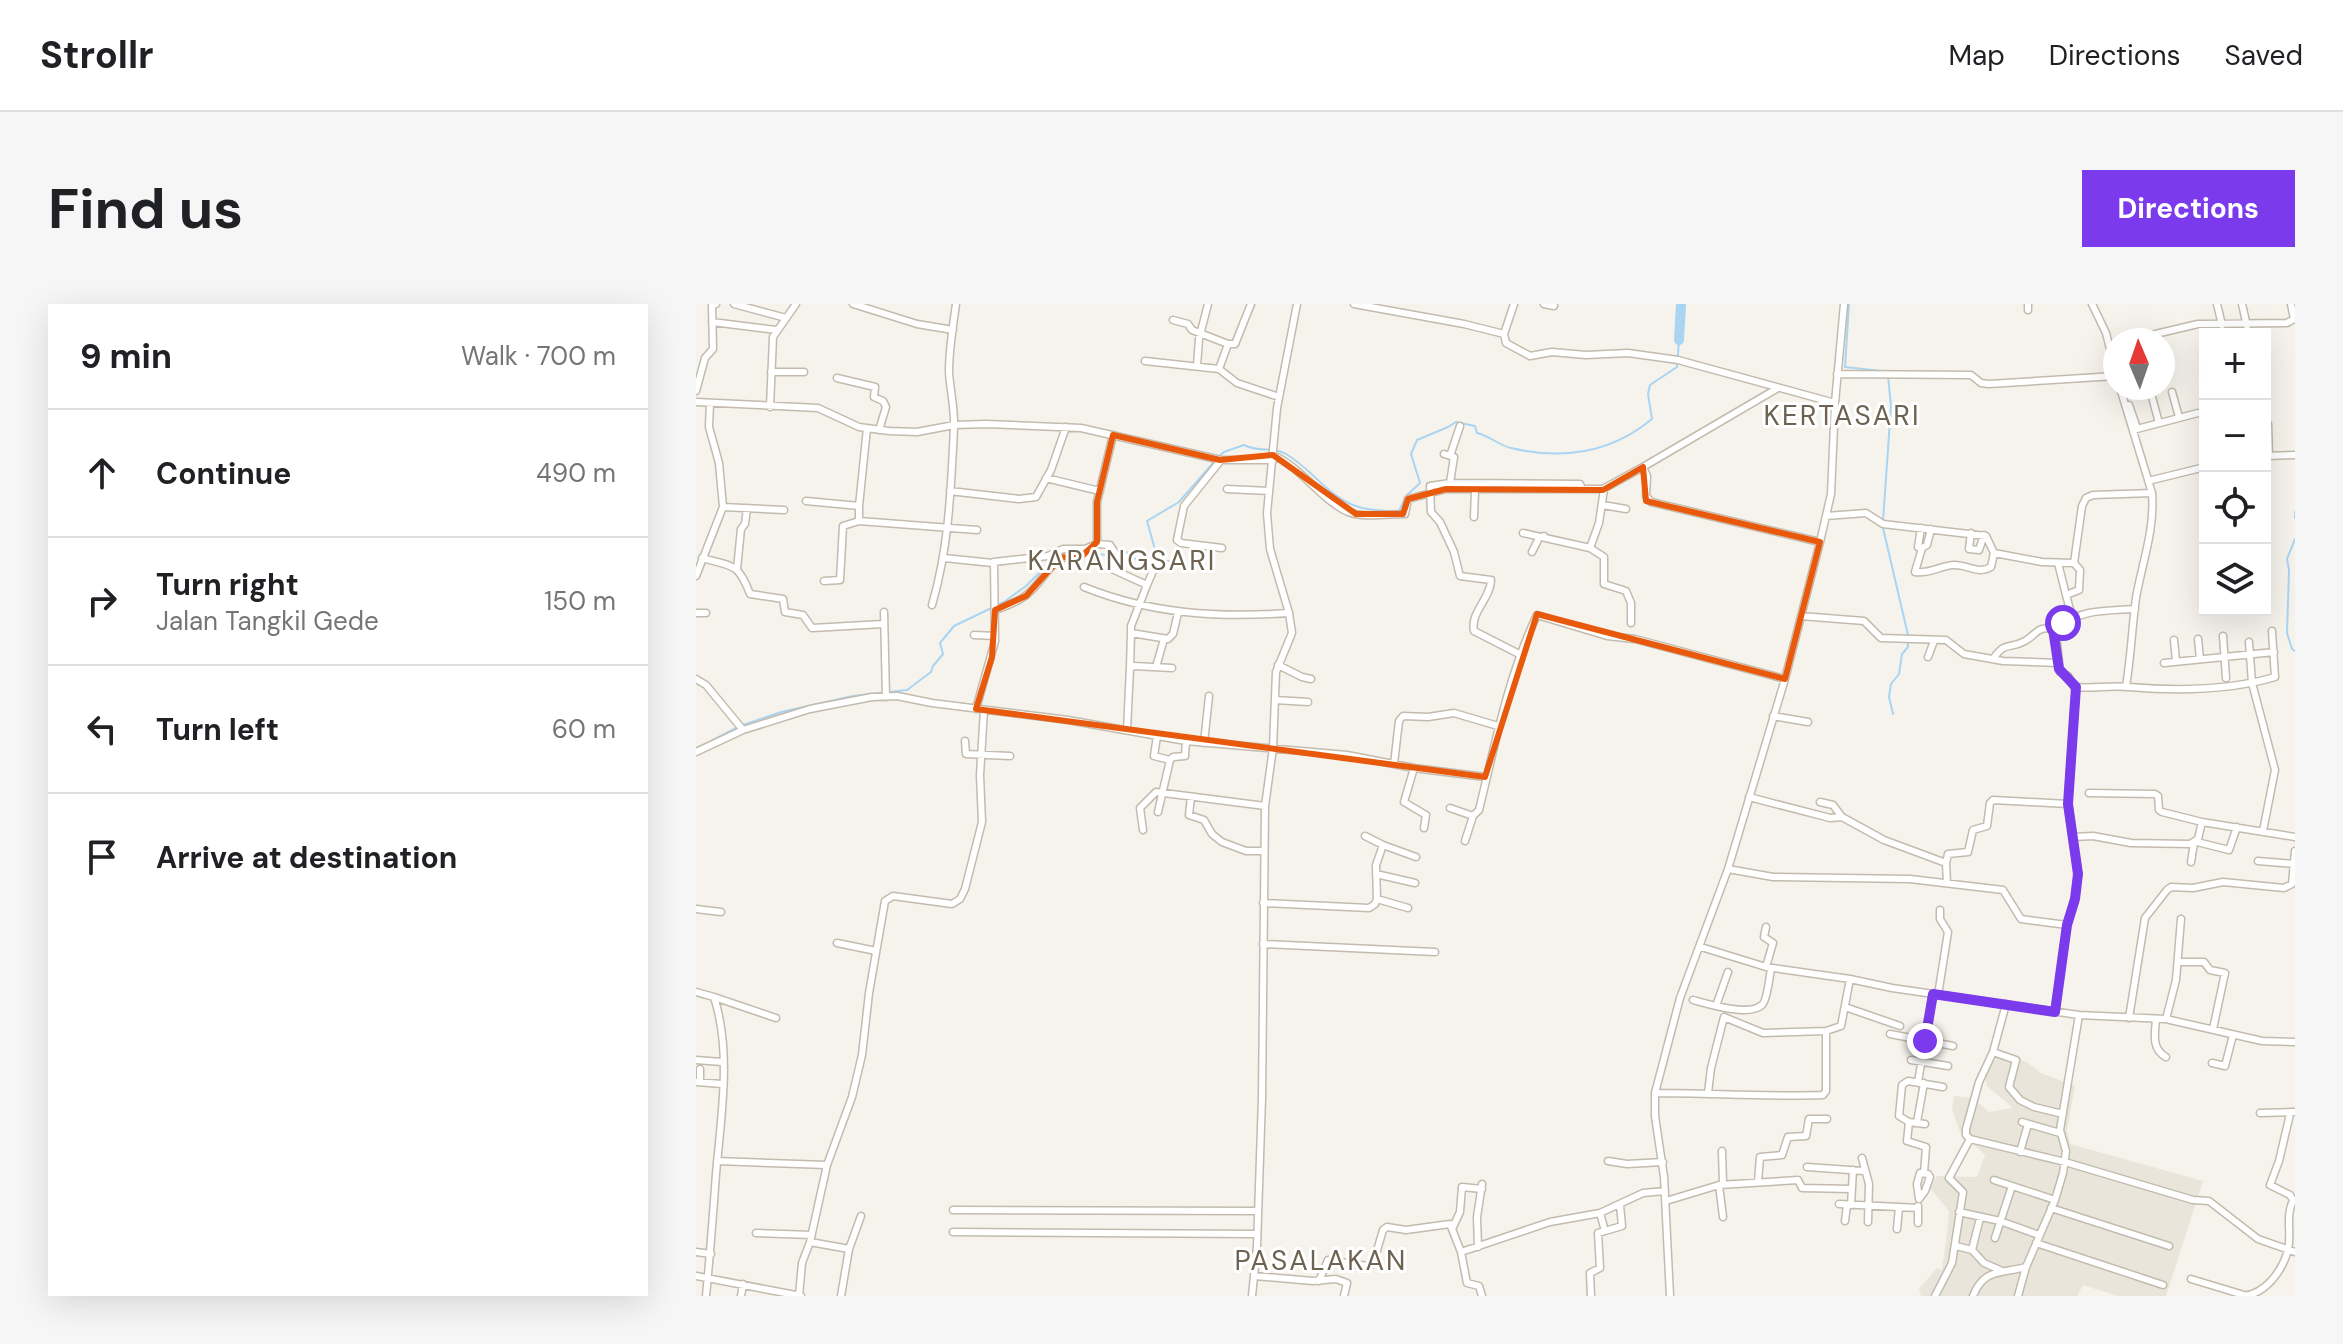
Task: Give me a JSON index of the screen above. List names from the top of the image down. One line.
{"districts":["KERTASARI","KARANGSARI","PASALAKAN"],"north":"top","page":{"header":"Strollr","nav":["Map","Directions","Saved"],"buttons":"Directions","title":"Find us","heading":["9 min","Walk · 700 m"],"map_buttons":["+","−"],"list":[["Continue","490 m"],["Turn right","Jalan Tangkil Gede","150 m"],["Turn left","60 m"],"Arrive at destination"]}}
